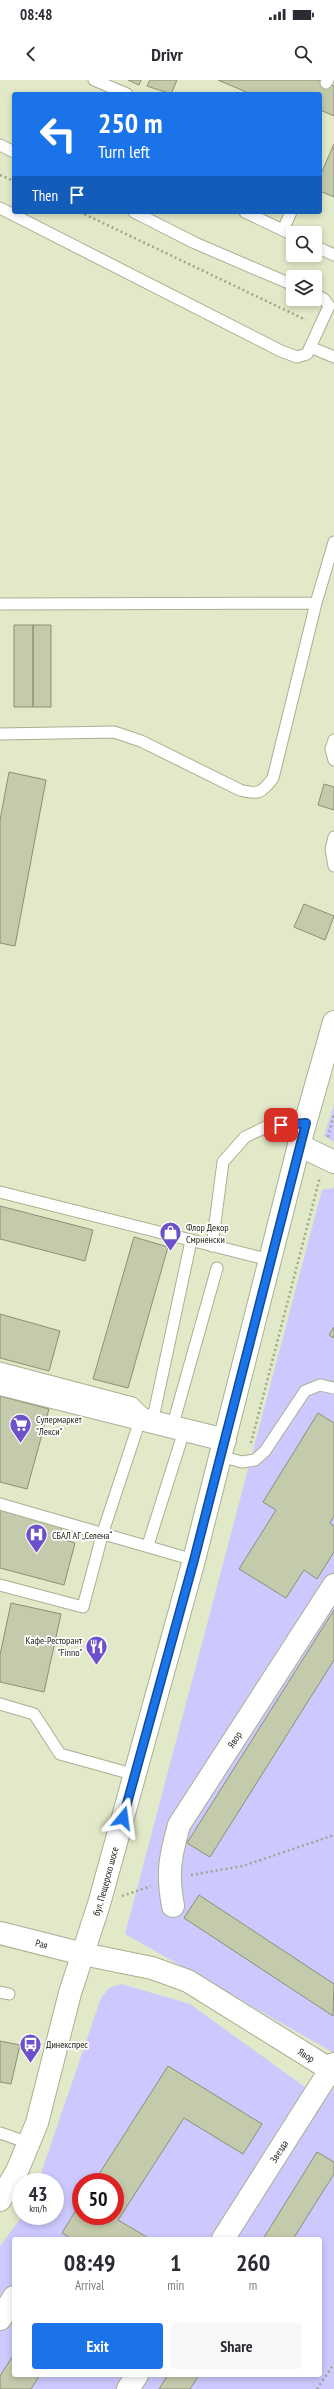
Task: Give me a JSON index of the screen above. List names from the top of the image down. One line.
{"streets":{"main road":["Явор","бул. Пещерско шосе","Рая","Звезда"]},"crossings":[["Явор","бул. Пещерско шосе"],["Явор","Рая"],["Явор","Звезда"],["бул. Пещерско шосе","Рая"]],"places":{"shop":["Флор Декор Смрненски"],"supermarket":["Супермаркет \"Лекси\""],"hospital":["СБАЛ АГ „Селена“"],"restaurant":["Кафе-Ресторант \"Finno\""],"bus stop":["Динекспрес"]},"page":{"status":"08:48","header":"Drivr","turn":["250 m","Turn left"],"then":"Then","speed":"43 km/h","limit":"50","eta":["08:49","Arrival","1","min","260","m"],"buttons":["Exit","Share"]}}
